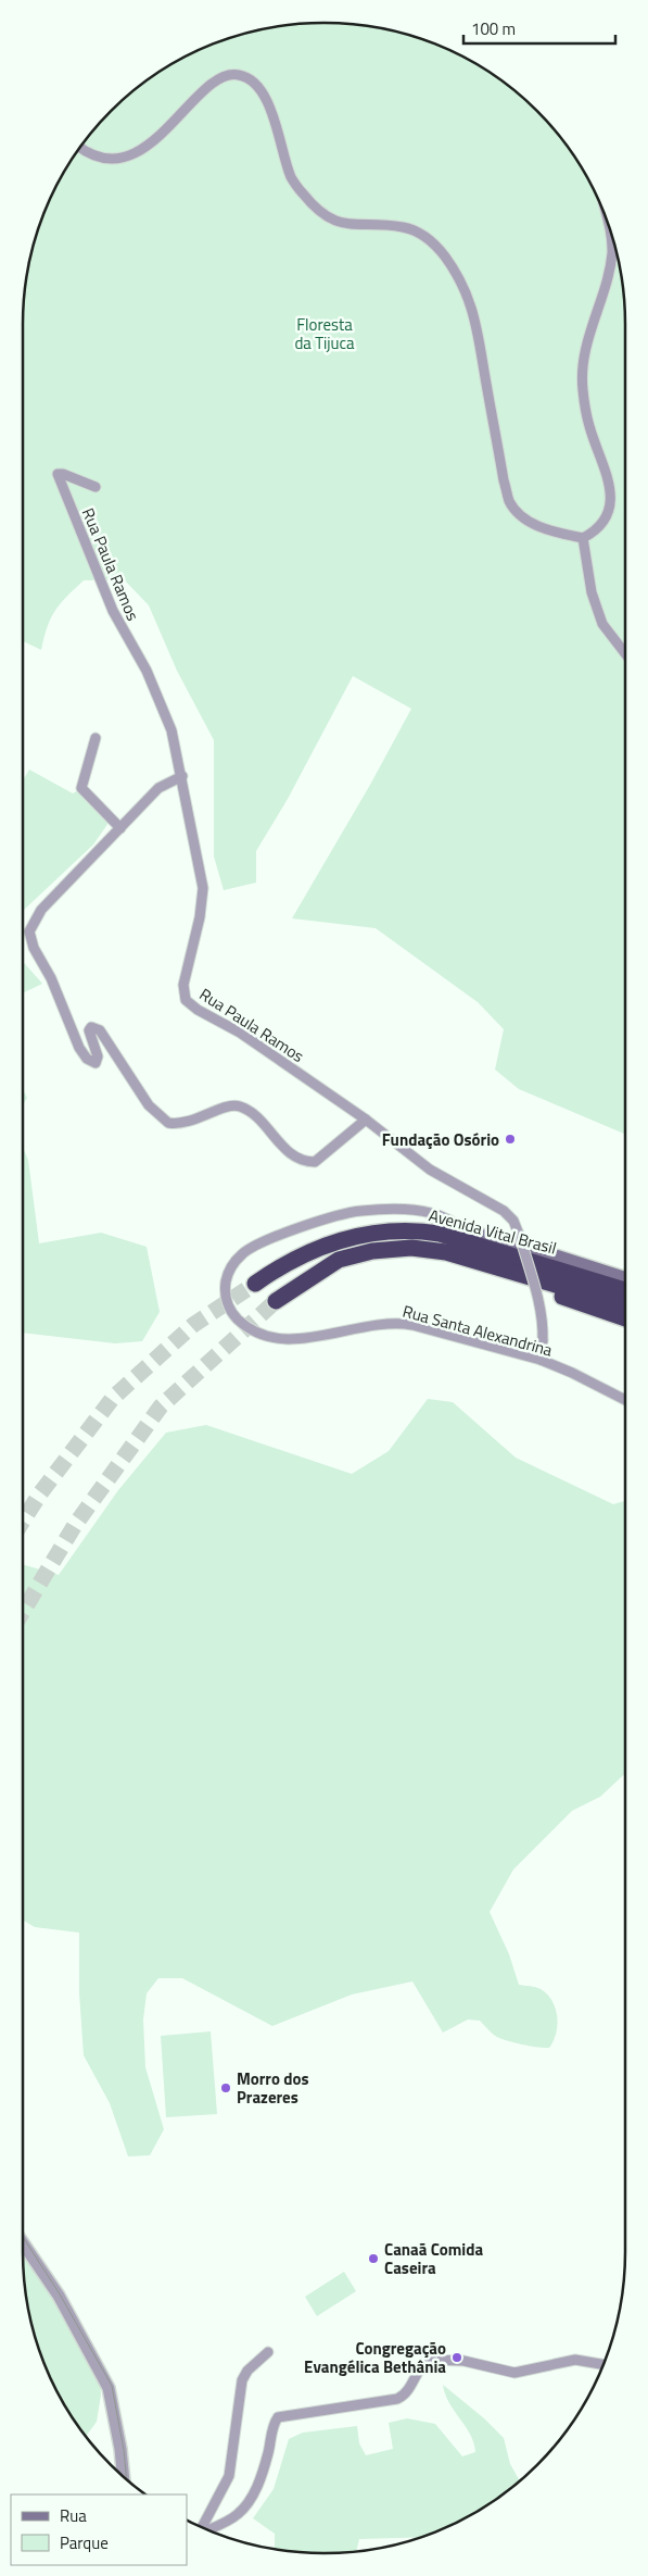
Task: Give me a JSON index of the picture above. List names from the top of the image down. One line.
{"streets":{"highway":["Avenida Vital Brasil"],"street":["Rua Paula Ramos","Rua Santa Alexandrina"]},"crossings":[["Rua Paula Ramos","Rua Santa Alexandrina"]],"parks":["Floresta da Tijuca"],"places":["Fundação Osório","Morro dos Prazeres","Canaã Comida Caseira","Congregação Evangélica Bethânia"],"legend":["Rua","Parque"],"scale_bar":"100 m"}
